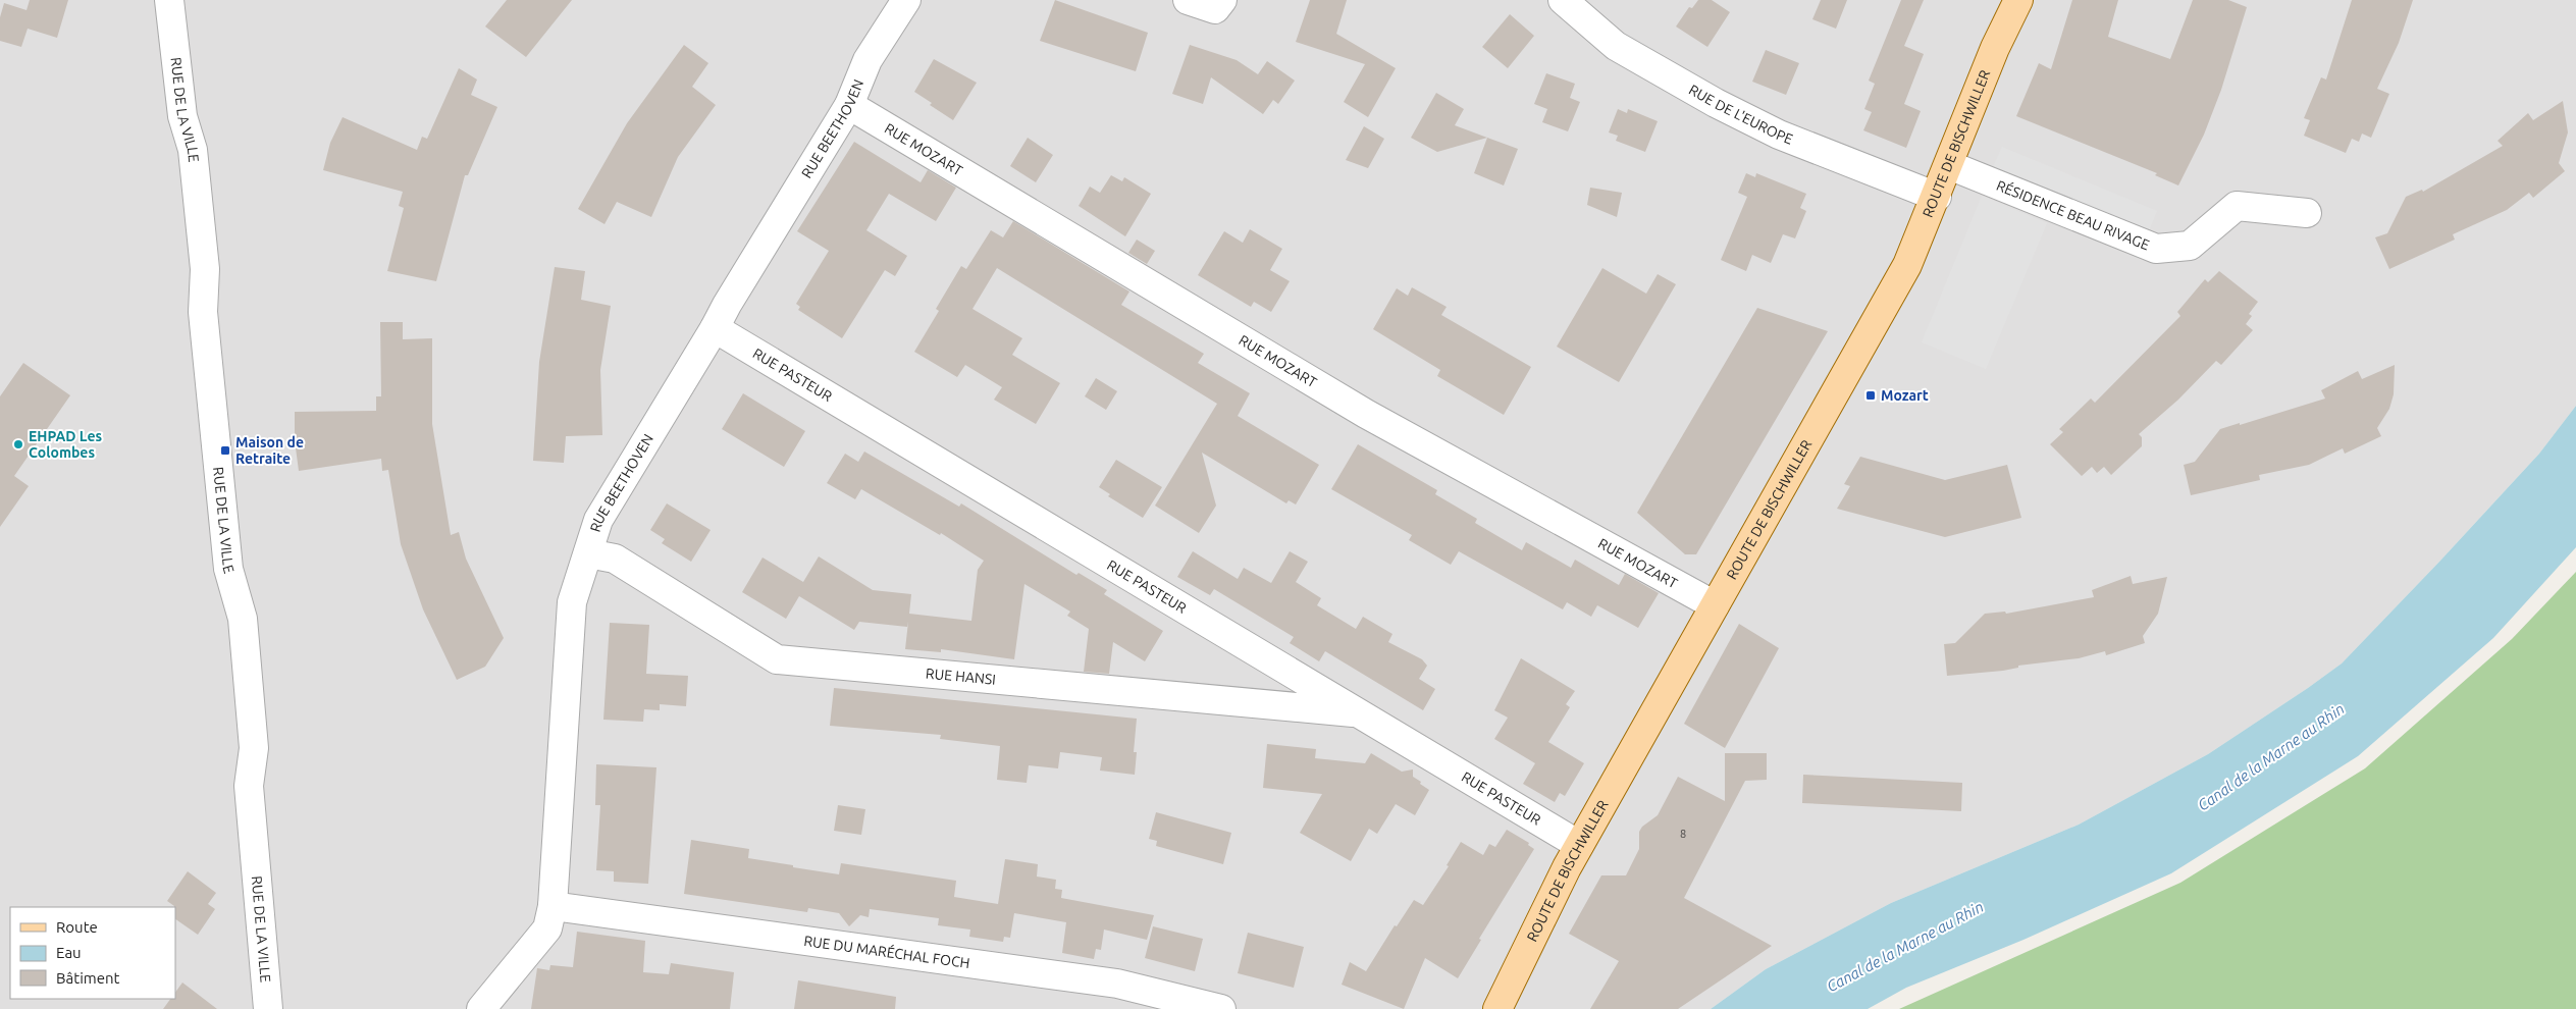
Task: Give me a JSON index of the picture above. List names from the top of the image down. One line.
{"streets":{"main road":["ROUTE DE BISCHWILLER"],"street":["RUE DE LA VILLE","RUE DE L'EUROPE","RUE BEETHOVEN","RUE MOZART","RÉSIDENCE BEAU RIVAGE","RUE PASTEUR","RUE HANSI","RUE DU MARÉCHAL FOCH"]},"crossings":[["RUE DE L'EUROPE","ROUTE DE BISCHWILLER"],["RUE BEETHOVEN","RUE MOZART"],["RUE BEETHOVEN","RUE PASTEUR"],["RUE BEETHOVEN","RUE HANSI"],["RUE BEETHOVEN","RUE DU MARÉCHAL FOCH"],["ROUTE DE BISCHWILLER","RUE MOZART"],["ROUTE DE BISCHWILLER","RÉSIDENCE BEAU RIVAGE"],["ROUTE DE BISCHWILLER","RUE PASTEUR"],["RUE PASTEUR","RUE HANSI"]],"water":["Canal de la Marne au Rhin"],"places":{"transit":["Mozart","Maison de Retraite"],"other":["EHPAD Les Colombes"]},"house_numbers":["8"],"legend":["Route","Eau","Bâtiment"]}
